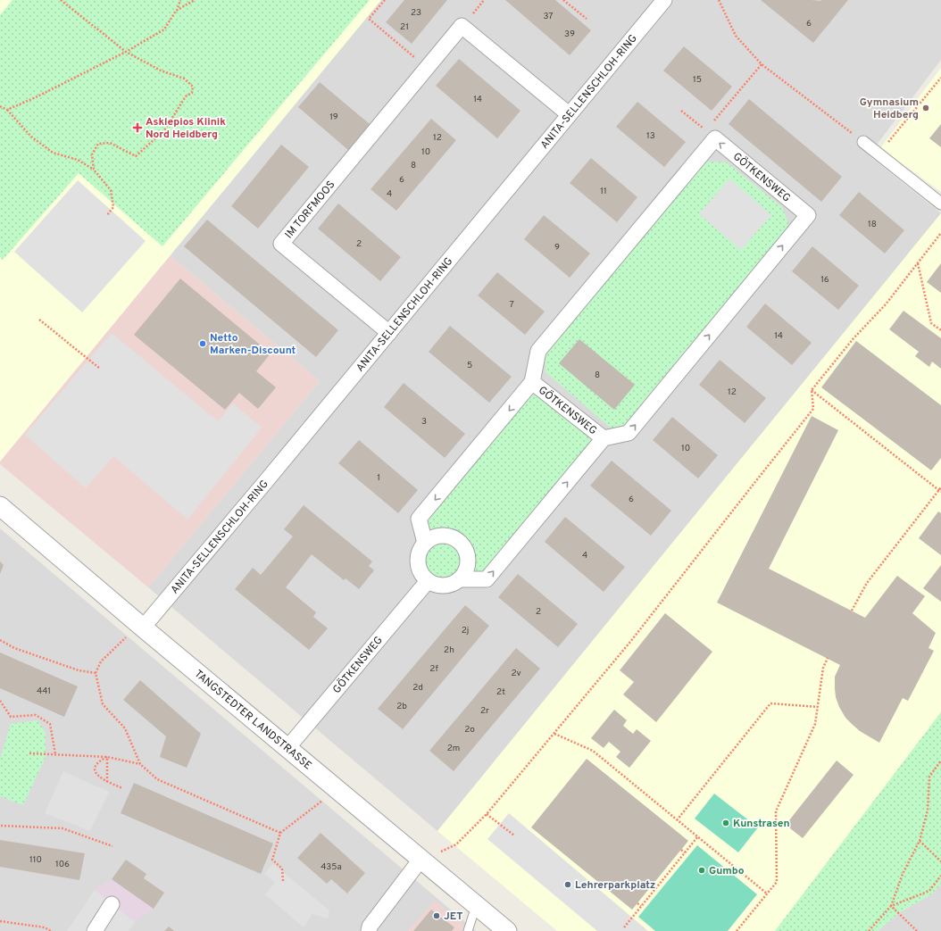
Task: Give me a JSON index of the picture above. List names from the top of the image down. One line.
{"streets":{"street":["ANITA-SELLENSCHLOH-RING","GÖTKENSWEG","IM TORFMOOS","TANGSTEDTER LANDSTRASSE"]},"crossings":[["ANITA-SELLENSCHLOH-RING","IM TORFMOOS"],["ANITA-SELLENSCHLOH-RING","TANGSTEDTER LANDSTRASSE"],["GÖTKENSWEG","TANGSTEDTER LANDSTRASSE"]],"places":{"other":["Gymnasium Heidberg","Netto Marken-Discount","Kunstrasen","Gumbo","Lehrerparkplatz","JET"],"health":["Asklepios Klinik Nord Heidberg"]},"house_numbers":["23","37","6","21","39","15","14","19","13","12","10","8","6","11","4","18","2","9","16","7","14","5","8","12","3","10","1","6","4","2","2j","2h","2f","2v","2d","441","2t","2b","2r","2o","2m","110","106","435a"]}
